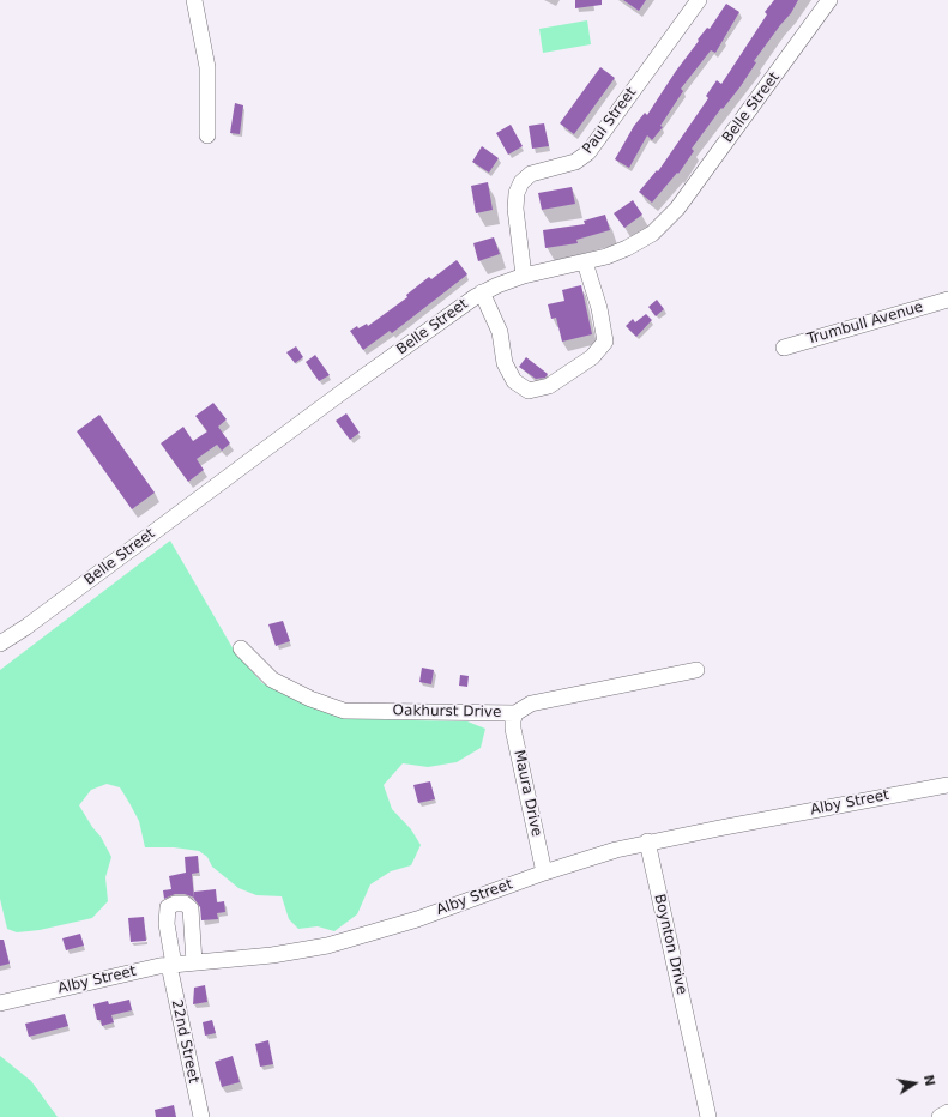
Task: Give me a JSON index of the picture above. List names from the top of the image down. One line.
{"streets":{"street":["Belle Street","Paul Street","Trumbull Avenue","Oakhurst Drive","Maura Drive","Alby Street","Boynton Drive","22nd Street"]},"crossings":[["Belle Street","Paul Street"],["Oakhurst Drive","Maura Drive"],["Maura Drive","Alby Street"],["Alby Street","Boynton Drive"],["Alby Street","22nd Street"]],"north":"right"}
